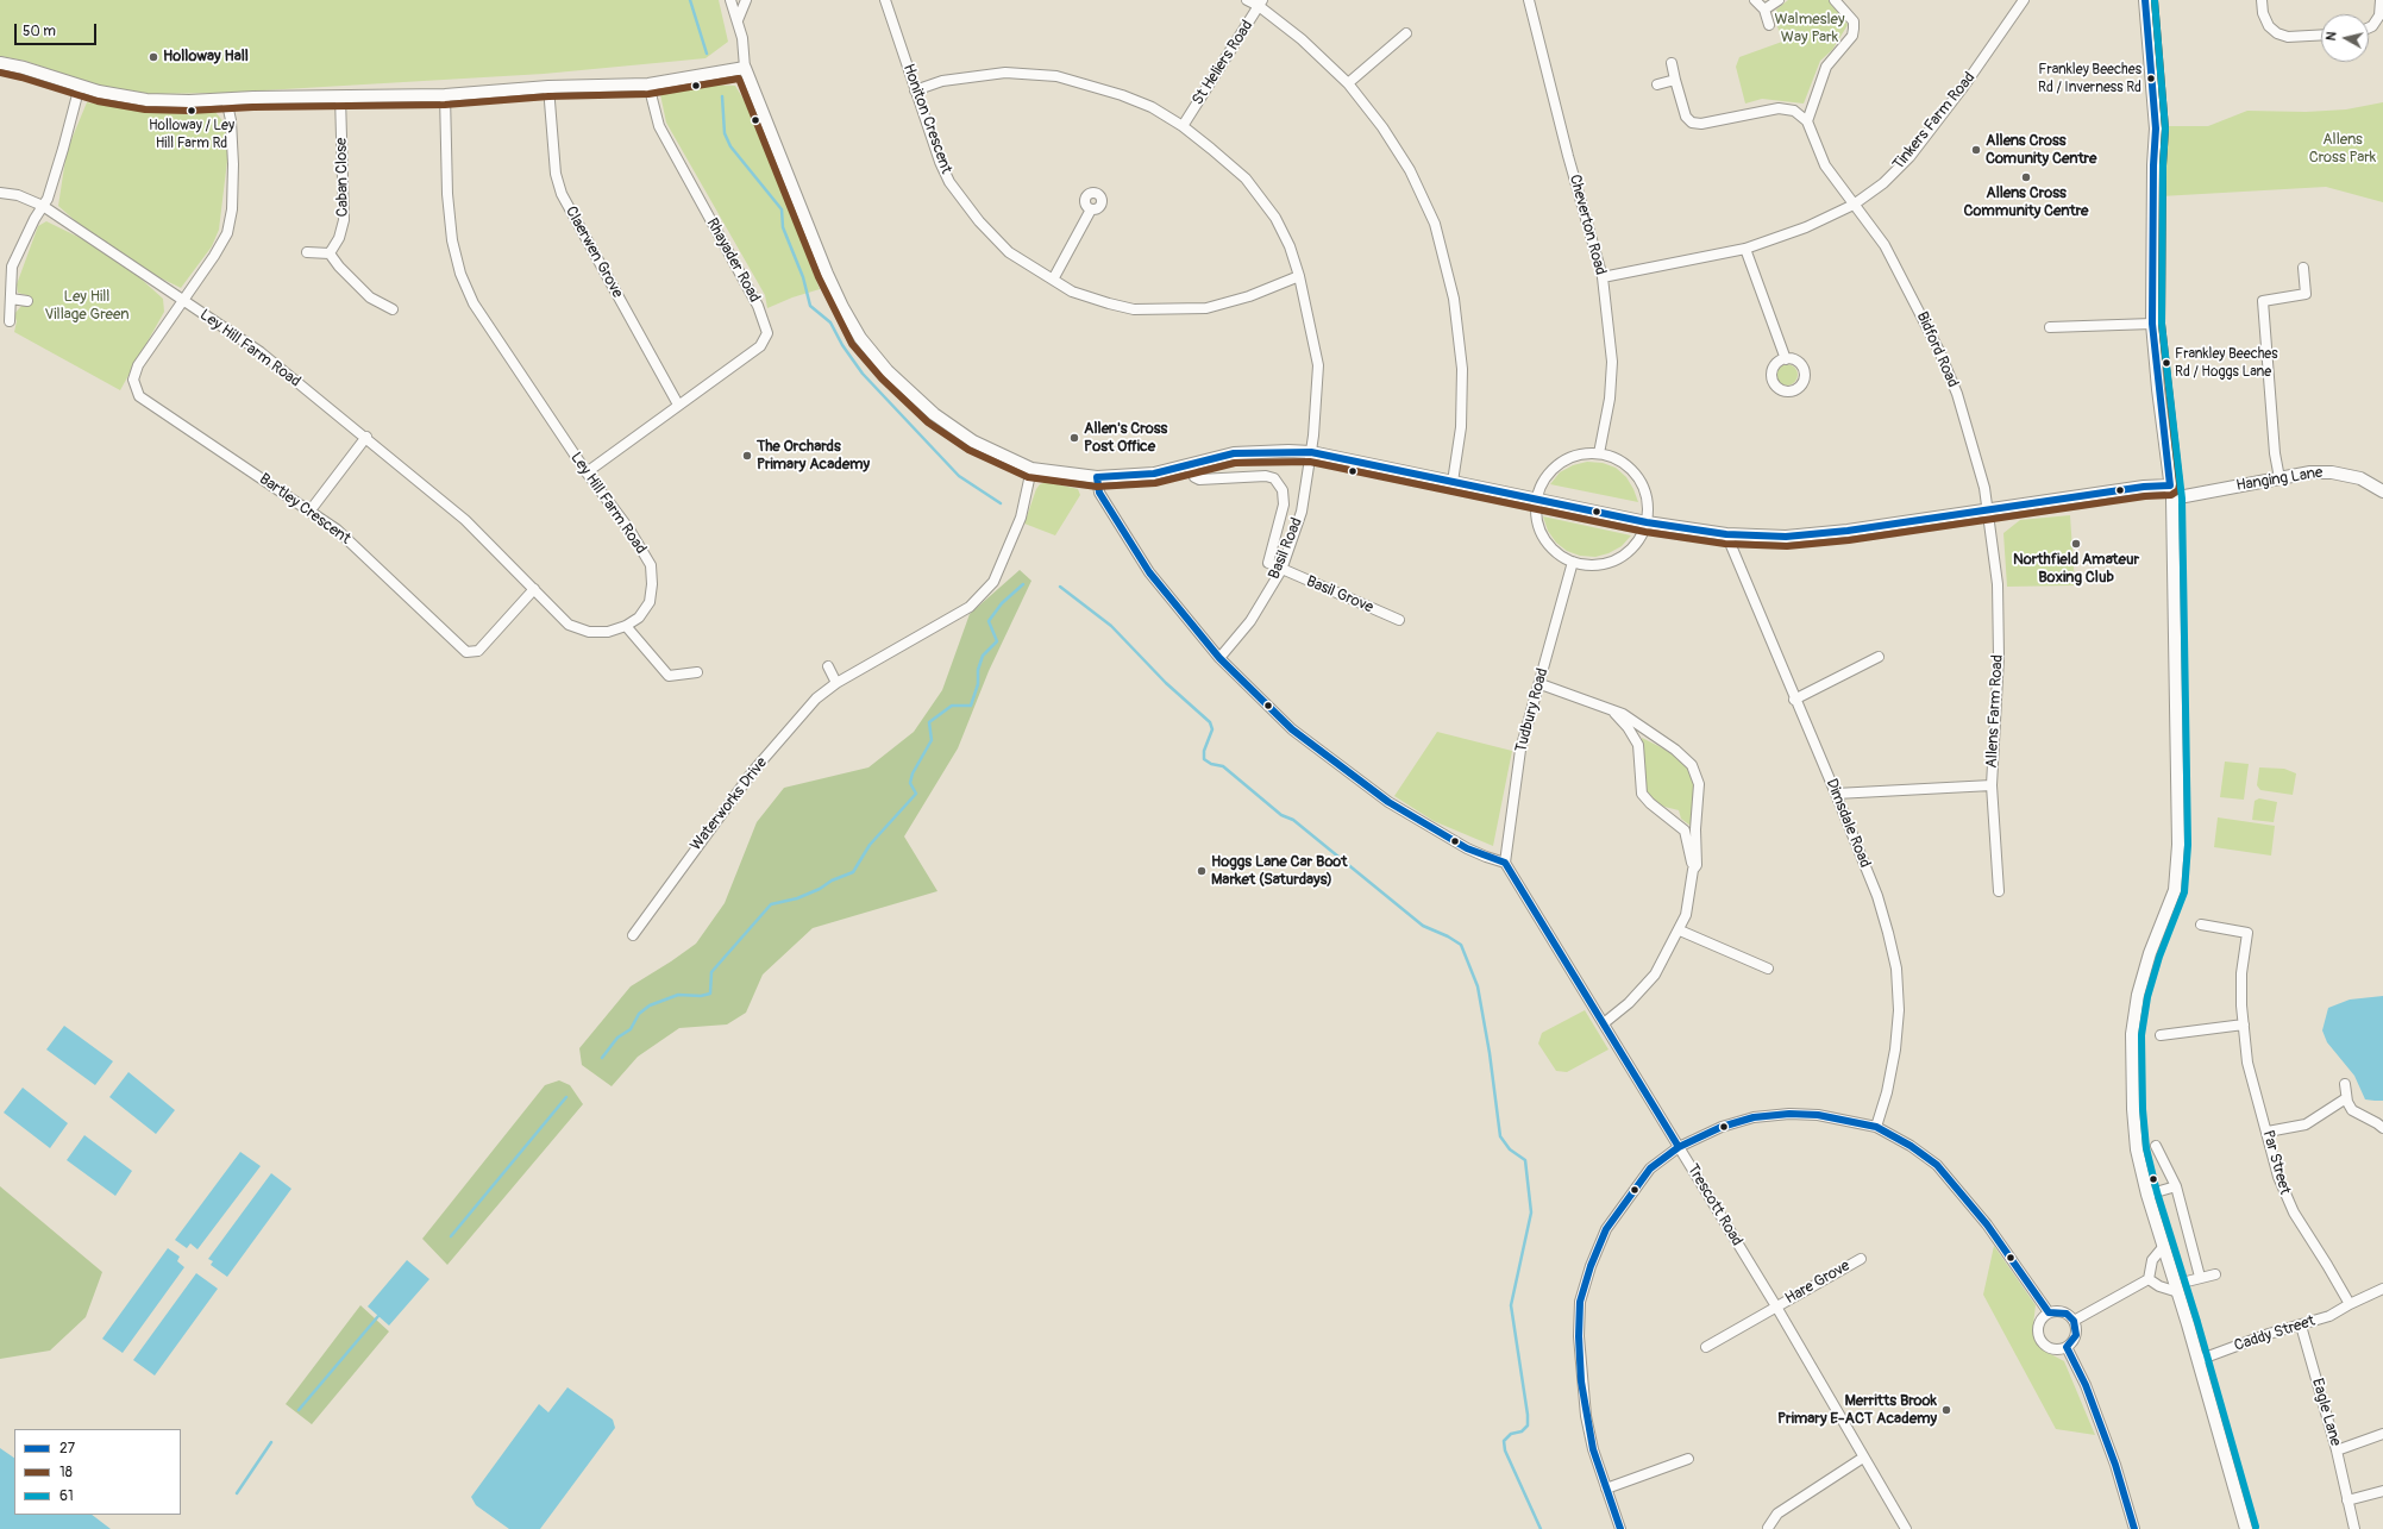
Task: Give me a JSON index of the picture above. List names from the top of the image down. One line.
{"streets":{"street":["St Heliers Road","Honiton Crescent","Tinkers Farm Road","Caban Close","Cheverton Road","Claerwen Grove","Rhayader Road","Ley Hill Farm Road","Bidford Road","Hanging Lane","Bartley Crescent","Basil Road","Basil Grove","Tudbury Road","Allens Farm Road","Waterworks Drive","Dimsdale Road","Par Street","Trescott Road","Hare Grove","Caddy Street","Eagle Lane"]},"crossings":[["St Heliers Road","Basil Road"],["Honiton Crescent","Basil Road"],["Tinkers Farm Road","Cheverton Road"],["Tinkers Farm Road","Bidford Road"],["Claerwen Grove","Rhayader Road"],["Rhayader Road","Ley Hill Farm Road"],["Ley Hill Farm Road","Bartley Crescent"],["Bidford Road","Allens Farm Road"],["Basil Road","Basil Grove"],["Tudbury Road","Trescott Road"],["Allens Farm Road","Dimsdale Road"],["Par Street","Caddy Street"],["Trescott Road","Hare Grove"],["Caddy Street","Eagle Lane"]],"parks":["Walmesley Way Park","Allens Cross Park","Ley Hill Village Green"],"places":["Holloway Hall","Frankley Beeches Rd / Inverness Rd","Holloway / Ley Hill Farm Rd","Allens Cross Comunity Centre","Allens Cross Community Centre","Frankley Beeches Rd / Hoggs Lane","Allen's Cross Post Office","The Orchards Primary Academy","Northfield Amateur Boxing Club","Hoggs Lane Car Boot Market (Saturdays)","Merritts Brook Primary E-ACT Academy"],"lines":["transit line 27","transit line 18","transit line 61"],"legend":["27","18","61"],"scale_bar":"50 m","north":"left"}
